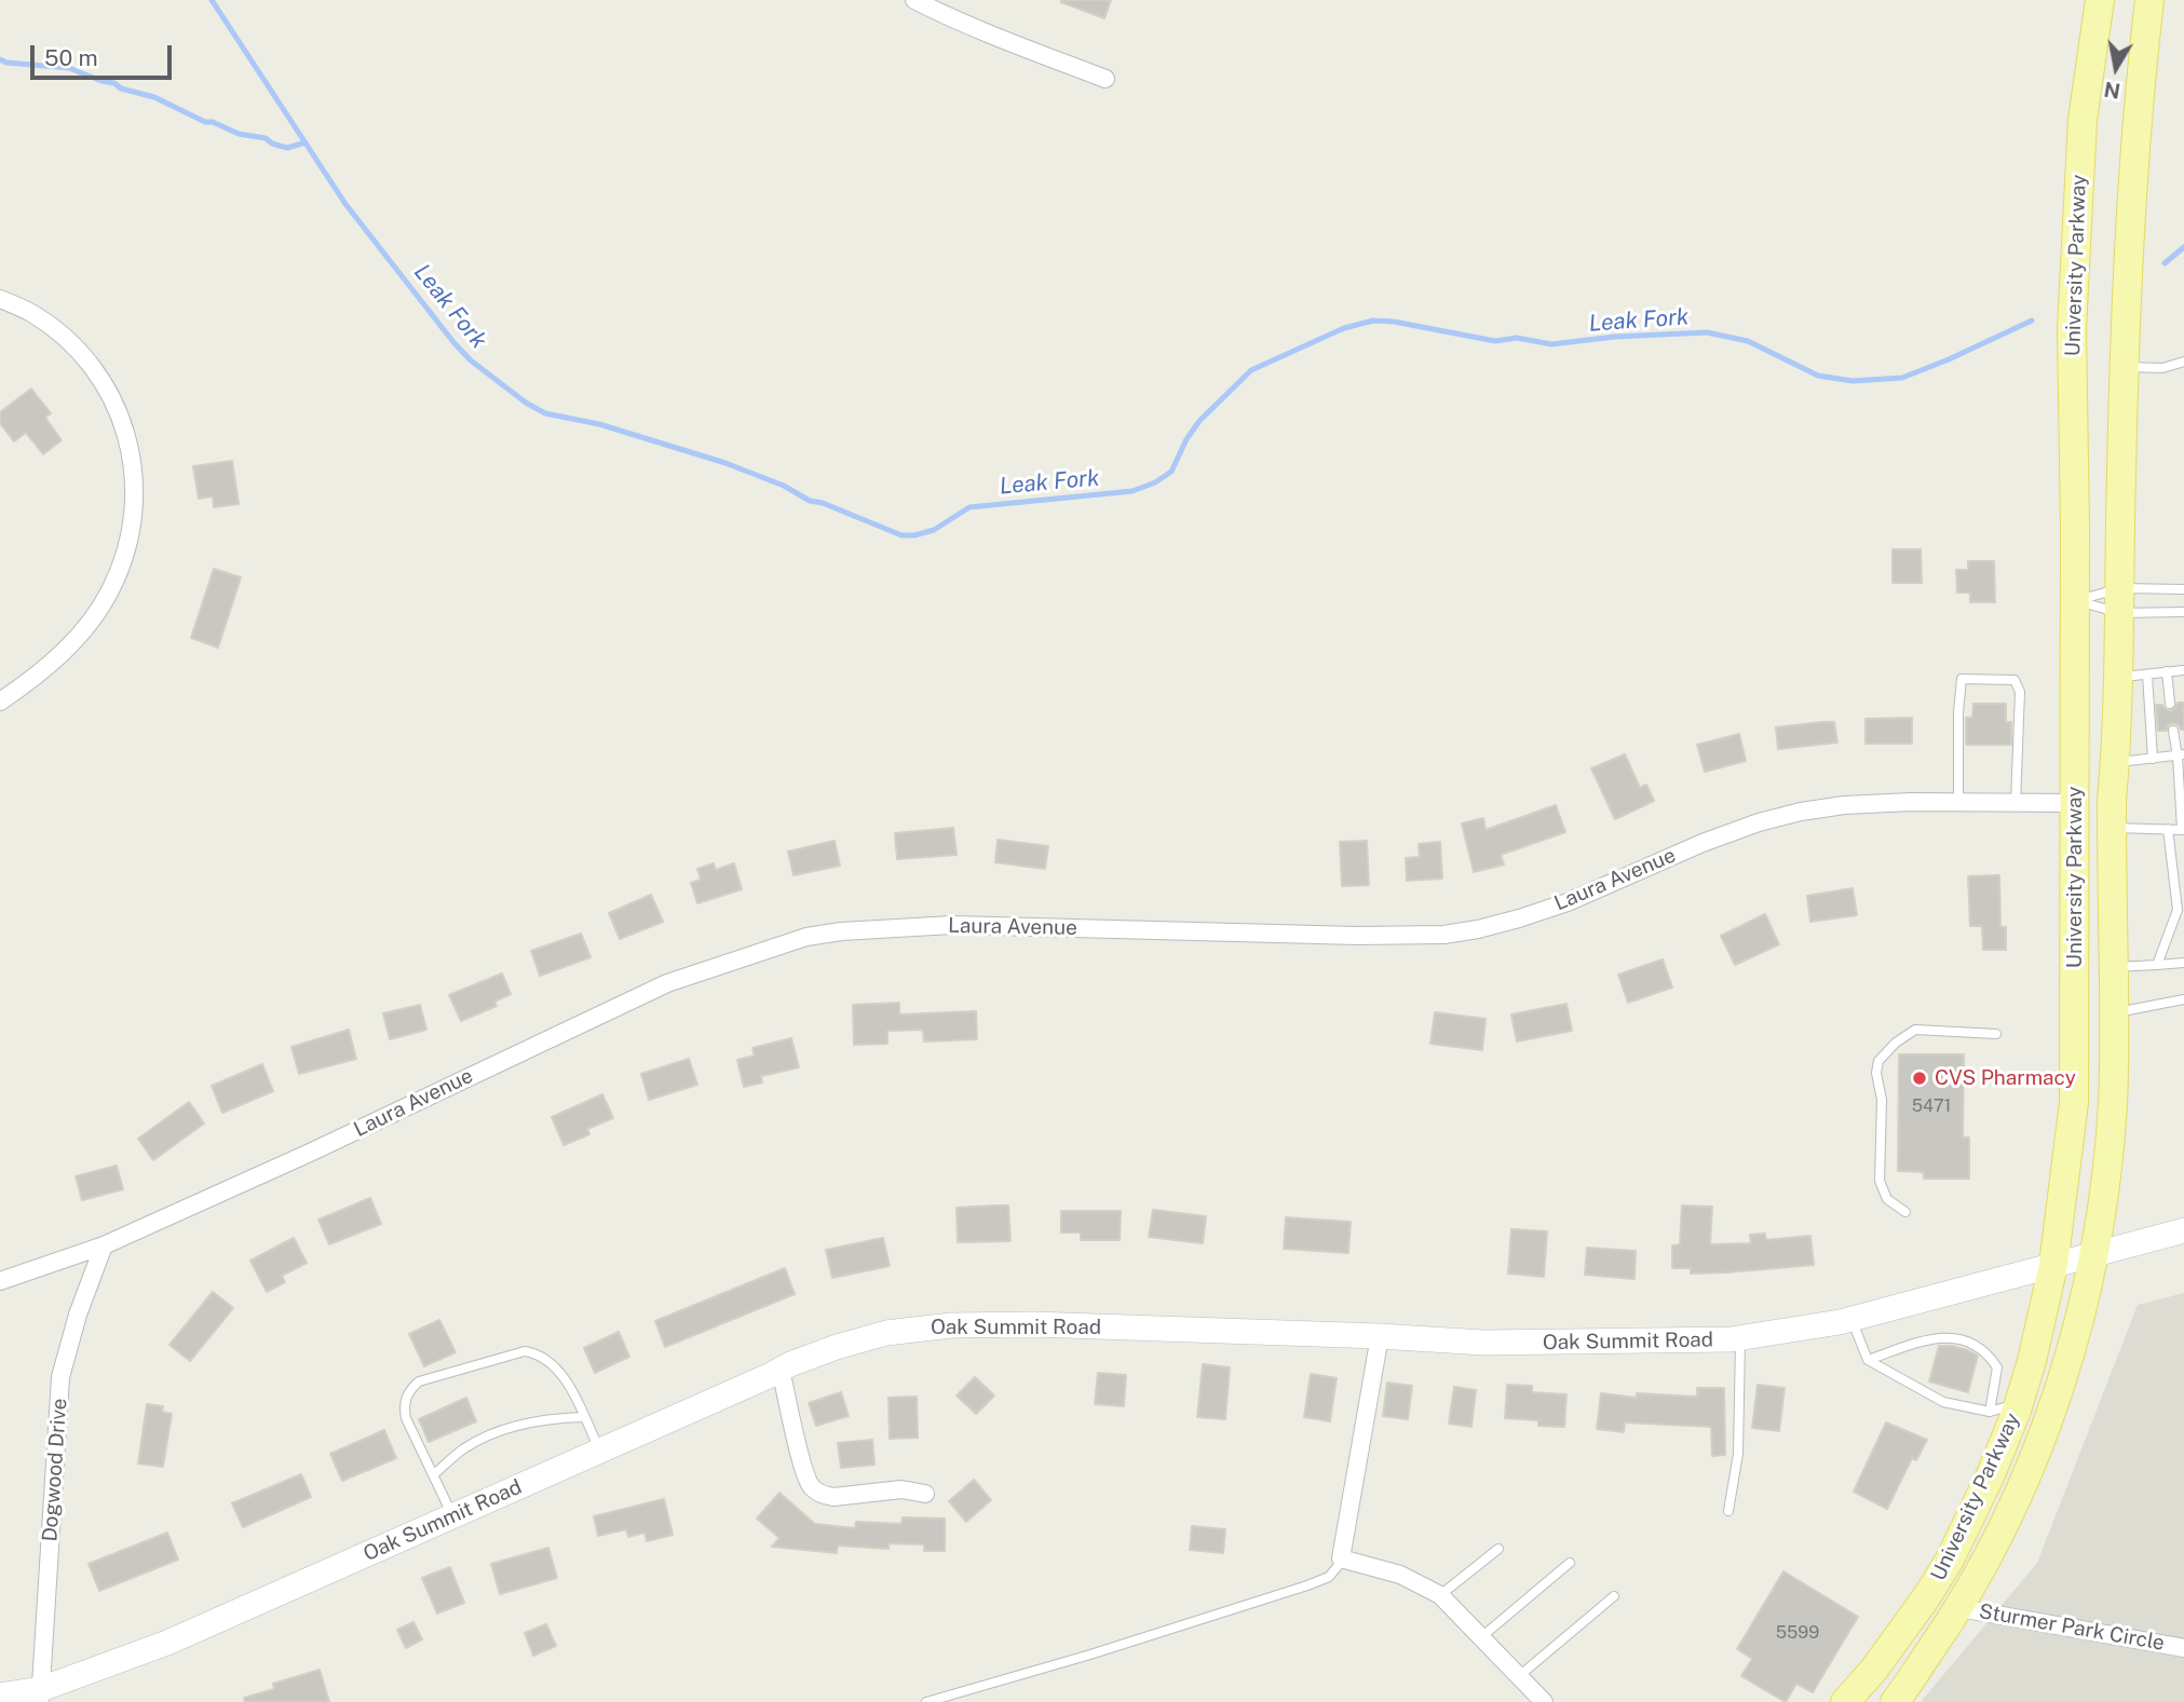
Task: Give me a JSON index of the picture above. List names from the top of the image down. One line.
{"streets":{"main road":["University Parkway","Oak Summit Road"],"street":["Laura Avenue","Dogwood Drive","Sturmer Park Circle"]},"crossings":[["University Parkway","Laura Avenue"],["University Parkway","Oak Summit Road"],["University Parkway","Sturmer Park Circle"],["Laura Avenue","Dogwood Drive"],["Oak Summit Road","Dogwood Drive"]],"water":["Leak Fork"],"places":["CVS Pharmacy"],"house_numbers":["5471","5599"],"scale_bar":"50 m","north":"bottom"}
